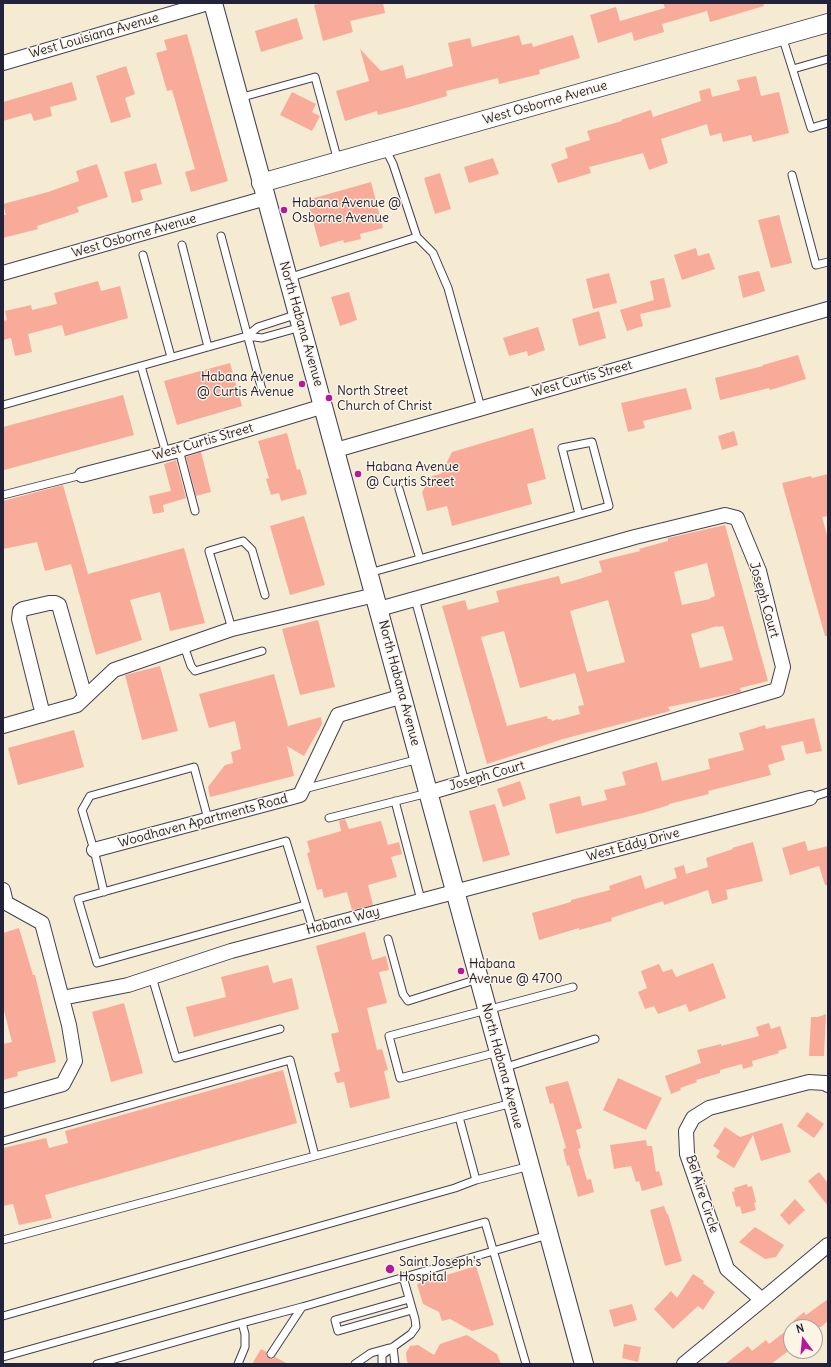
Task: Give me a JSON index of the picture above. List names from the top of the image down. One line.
{"streets":{"street":["West Louisiana Avenue","West Osborne Avenue","North Habana Avenue","West Curtis Street","Joseph Court","Woodhaven Apartments Road","West Eddy Drive","Habana Way","Bel Aire Circle"]},"crossings":[["West Osborne Avenue","North Habana Avenue"],["North Habana Avenue","West Curtis Street"],["North Habana Avenue","Joseph Court"],["North Habana Avenue","Woodhaven Apartments Road"],["North Habana Avenue","West Eddy Drive"],["North Habana Avenue","Habana Way"],["West Eddy Drive","Habana Way"]],"places":["Habana Avenue @ Osborne Avenue","Habana Avenue @ Curtis Avenue","North Street Church of Christ","Habana Avenue @ Curtis Street","Habana Avenue @ 4700","Saint Joseph's Hospital"],"north":"top"}
